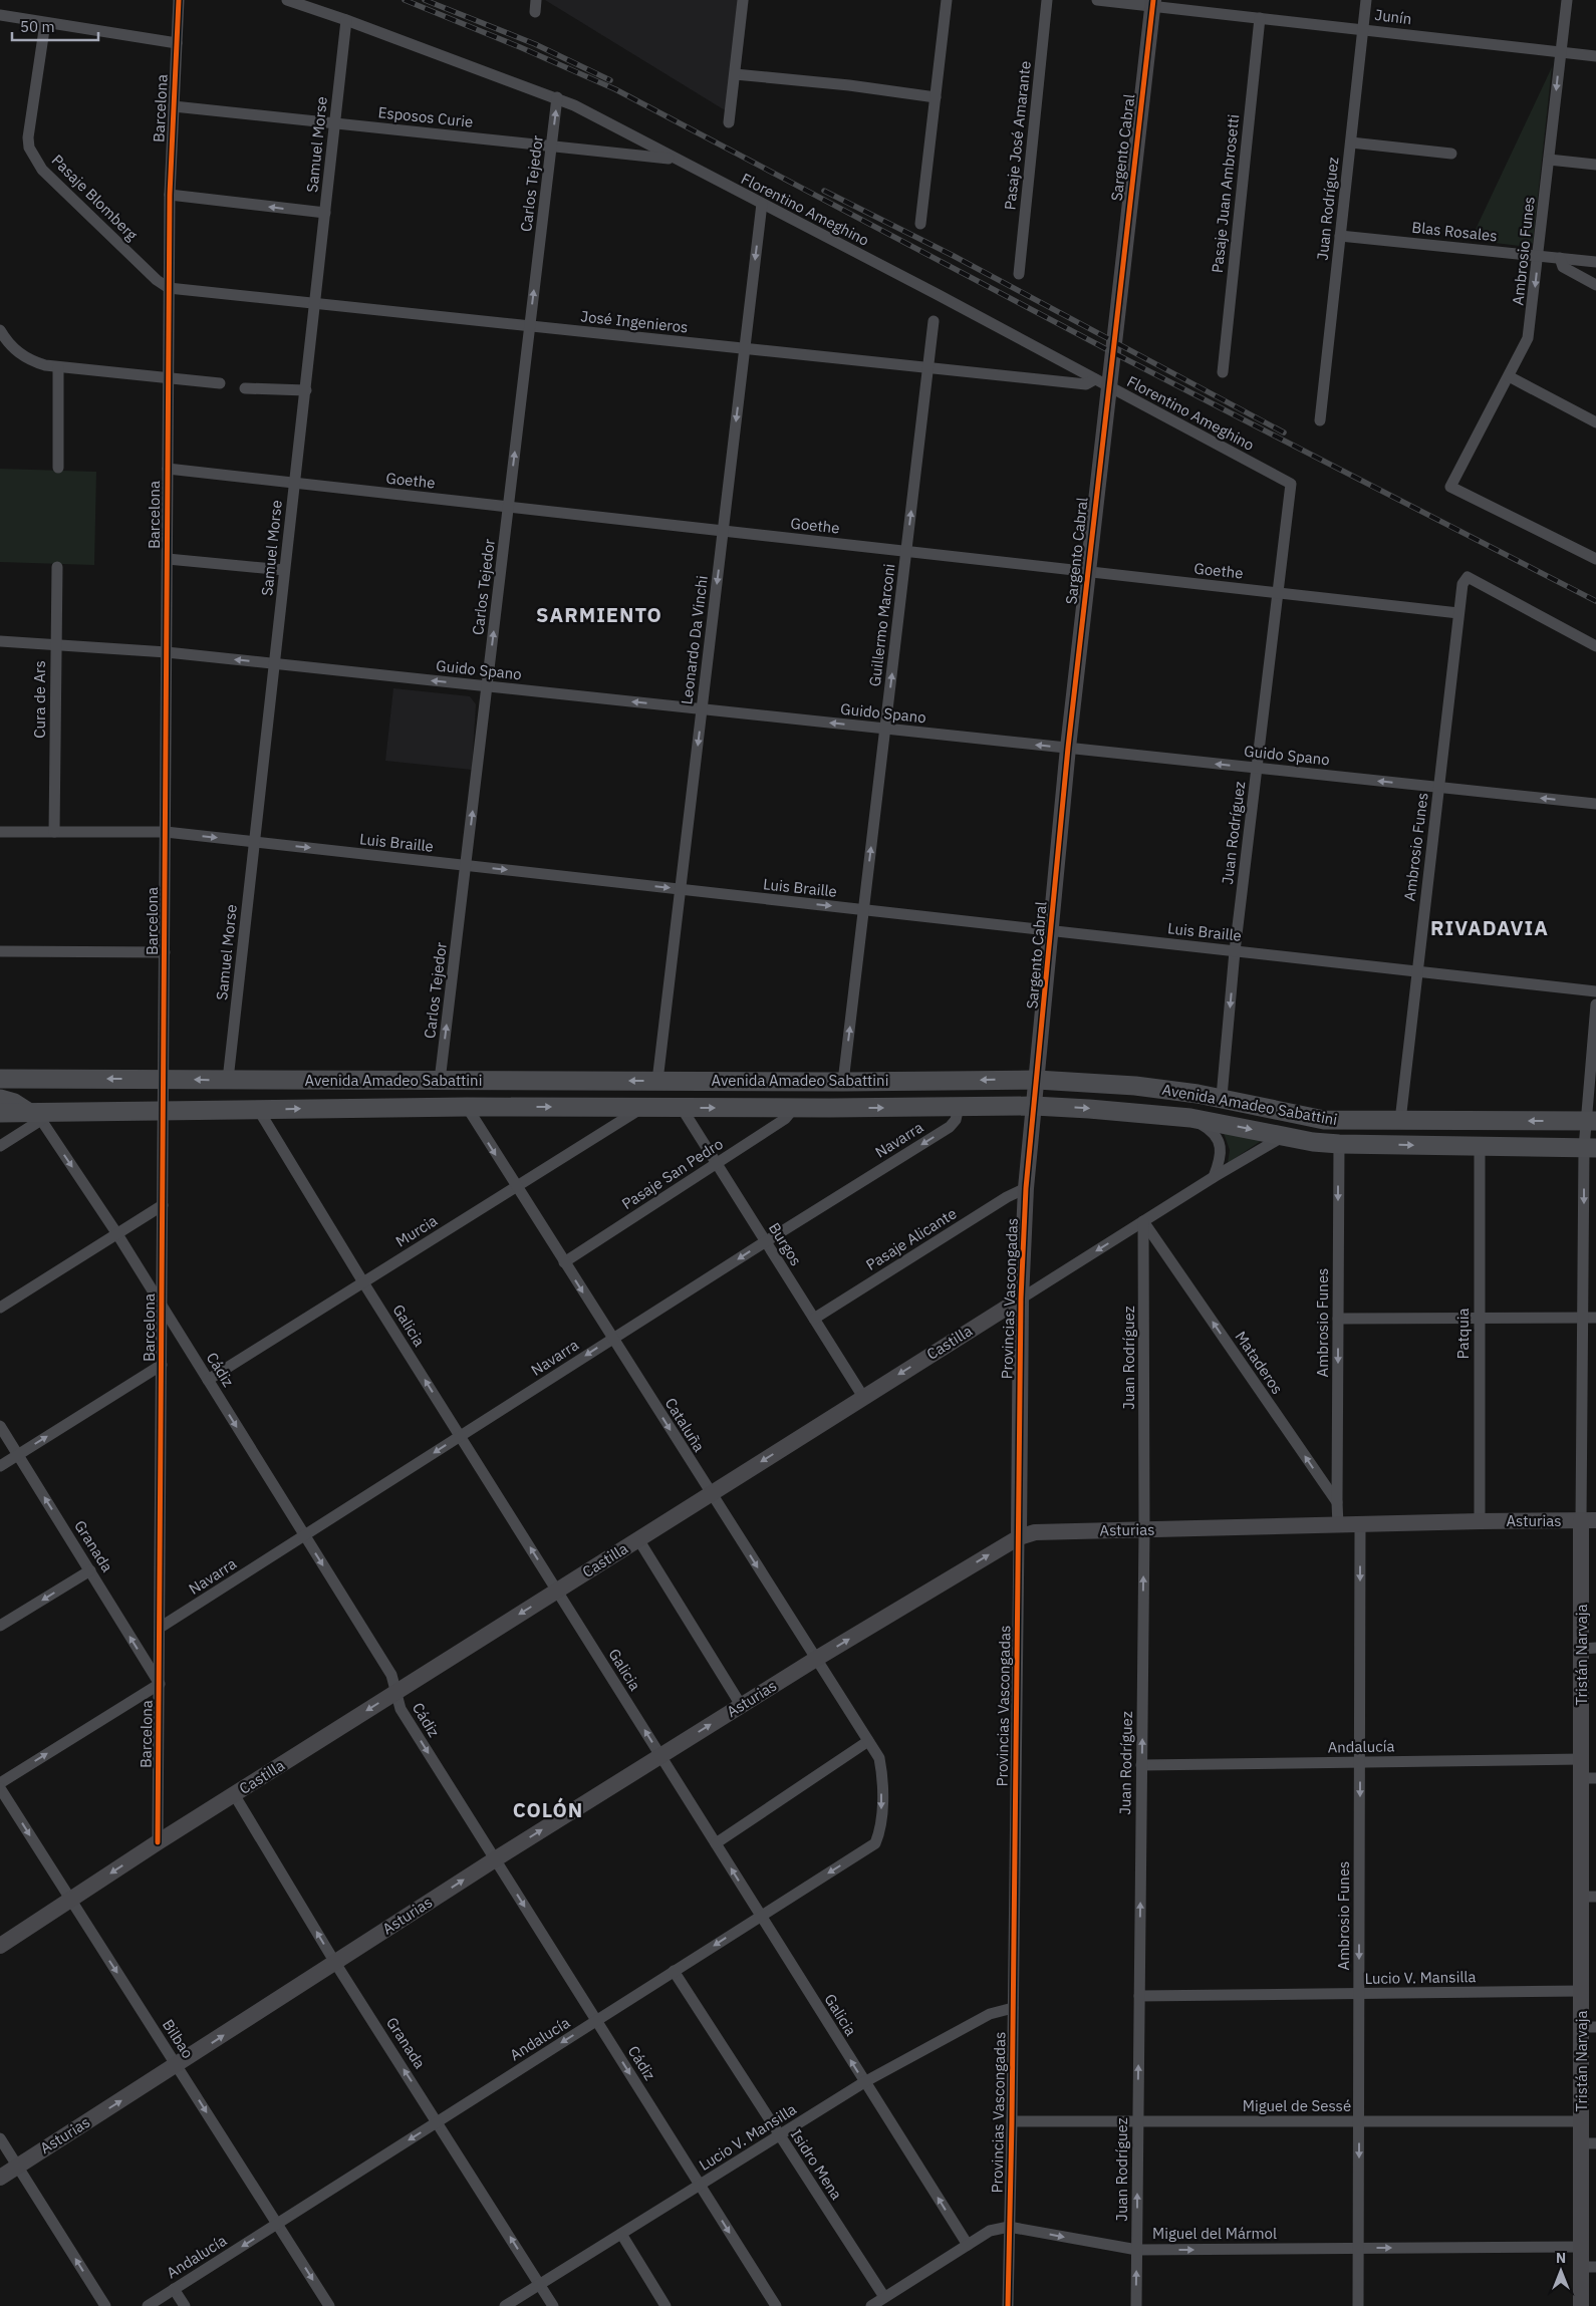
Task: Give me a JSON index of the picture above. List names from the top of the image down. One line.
{"streets":{"main road":["Avenida Amadeo Sabattini"],"street":["Junín","Barcelona","Esposos Curie","Pasaje José Amarante","Samuel Morse","Sargento Cabral","Carlos Tejedor","Pasaje Juan Ambrosetti","Pasaje Blomberg","Juan Rodríguez","Florentino Ameghino","Blas Rosales","Ambrosio Funes","José Ingenieros","Goethe","Guillermo Marconi","Leonardo Da Vinchi","Guido Spano","Cura de Ars","Luis Braille","Navarra","Pasaje San Pedro","Murcia","Pasaje Alicante","Burgos","Provincias Vascongadas","Galicia","Patquia","Castilla","Mataderos","Cádiz","Cataluña","Asturias","Granada","Tristán Narvaja","Andalucía","Lucio V. Mansilla","Bilbao","Miguel de Sessé","Isidro Mena","Miguel del Mármol"]},"crossings":[["Junín","Sargento Cabral"],["Junín","Pasaje Juan Ambrosetti"],["Junín","Juan Rodríguez"],["Junín","Ambrosio Funes"],["Barcelona","Esposos Curie"],["Barcelona","Pasaje Blomberg"],["Barcelona","José Ingenieros"],["Barcelona","Goethe"],["Barcelona","Guido Spano"],["Barcelona","Luis Braille"],["Barcelona","Avenida Amadeo Sabattini"],["Barcelona","Navarra"],["Barcelona","Castilla"],["Barcelona","Cádiz"],["Barcelona","Granada"],["Esposos Curie","Samuel Morse"],["Esposos Curie","Carlos Tejedor"],["Esposos Curie","Florentino Ameghino"],["Samuel Morse","Florentino Ameghino"],["Samuel Morse","José Ingenieros"],["Samuel Morse","Goethe"],["Samuel Morse","Guido Spano"],["Samuel Morse","Luis Braille"],["Samuel Morse","Avenida Amadeo Sabattini"],["Sargento Cabral","Florentino Ameghino"],["Sargento Cabral","José Ingenieros"],["Sargento Cabral","Goethe"],["Sargento Cabral","Guido Spano"],["Sargento Cabral","Luis Braille"],["Sargento Cabral","Avenida Amadeo Sabattini"],["Sargento Cabral","Provincias Vascongadas"],["Carlos Tejedor","Florentino Ameghino"],["Carlos Tejedor","José Ingenieros"],["Carlos Tejedor","Goethe"],["Carlos Tejedor","Guido Spano"],["Carlos Tejedor","Luis Braille"],["Carlos Tejedor","Avenida Amadeo Sabattini"],["Pasaje Blomberg","José Ingenieros"],["Juan Rodríguez","Florentino Ameghino"],["Juan Rodríguez","Blas Rosales"],["Juan Rodríguez","Goethe"],["Juan Rodríguez","Guido Spano"],["Juan Rodríguez","Luis Braille"],["Juan Rodríguez","Avenida Amadeo Sabattini"],["Juan Rodríguez","Castilla"],["Juan Rodríguez","Mataderos"],["Juan Rodríguez","Asturias"],["Juan Rodríguez","Andalucía"],["Juan Rodríguez","Lucio V. Mansilla"],["Juan Rodríguez","Miguel de Sessé"],["Juan Rodríguez","Miguel del Mármol"],["Florentino Ameghino","José Ingenieros"],["Florentino Ameghino","Leonardo Da Vinchi"],["Blas Rosales","Ambrosio Funes"],["Ambrosio Funes","Goethe"],["Ambrosio Funes","Guido Spano"],["Ambrosio Funes","Luis Braille"],["Ambrosio Funes","Avenida Amadeo Sabattini"],["Ambrosio Funes","Mataderos"],["Ambrosio Funes","Asturias"],["Ambrosio Funes","Andalucía"],["Ambrosio Funes","Lucio V. Mansilla"],["Ambrosio Funes","Miguel de Sessé"],["Ambrosio Funes","Miguel del Mármol"],["José Ingenieros","Guillermo Marconi"],["José Ingenieros","Leonardo Da Vinchi"],["Goethe","Guillermo Marconi"],["Goethe","Leonardo Da Vinchi"],["Guillermo Marconi","Guido Spano"],["Guillermo Marconi","Luis Braille"],["Guillermo Marconi","Avenida Amadeo Sabattini"],["Leonardo Da Vinchi","Guido Spano"],["Leonardo Da Vinchi","Luis Braille"],["Leonardo Da Vinchi","Avenida Amadeo Sabattini"],["Guido Spano","Cura de Ars"],["Cura de Ars","Luis Braille"],["Avenida Amadeo Sabattini","Navarra"],["Avenida Amadeo Sabattini","Pasaje San Pedro"],["Avenida Amadeo Sabattini","Murcia"],["Avenida Amadeo Sabattini","Burgos"],["Avenida Amadeo Sabattini","Provincias Vascongadas"],["Avenida Amadeo Sabattini","Galicia"],["Avenida Amadeo Sabattini","Patquia"],["Avenida Amadeo Sabattini","Castilla"],["Avenida Amadeo Sabattini","Cádiz"],["Avenida Amadeo Sabattini","Cataluña"],["Avenida Amadeo Sabattini","Tristán Narvaja"],["Navarra","Burgos"],["Navarra","Galicia"],["Navarra","Cádiz"],["Navarra","Cataluña"],["Pasaje San Pedro","Burgos"],["Pasaje San Pedro","Cataluña"],["Murcia","Galicia"],["Murcia","Cádiz"],["Murcia","Cataluña"],["Pasaje Alicante","Burgos"],["Pasaje Alicante","Provincias Vascongadas"],["Burgos","Castilla"],["Provincias Vascongadas","Castilla"],["Provincias Vascongadas","Asturias"],["Provincias Vascongadas","Lucio V. Mansilla"],["Provincias Vascongadas","Miguel de Sessé"],["Provincias Vascongadas","Miguel del Mármol"],["Galicia","Castilla"],["Galicia","Asturias"],["Galicia","Andalucía"],["Galicia","Lucio V. Mansilla"],["Galicia","Miguel del Mármol"],["Patquia","Asturias"],["Castilla","Mataderos"],["Castilla","Cádiz"],["Castilla","Cataluña"],["Castilla","Granada"],["Castilla","Bilbao"],["Cádiz","Asturias"],["Cádiz","Andalucía"],["Cádiz","Lucio V. Mansilla"],["Cataluña","Asturias"],["Cataluña","Andalucía"],["Asturias","Granada"],["Asturias","Tristán Narvaja"],["Asturias","Bilbao"],["Granada","Andalucía"],["Granada","Lucio V. Mansilla"],["Tristán Narvaja","Andalucía"],["Tristán Narvaja","Lucio V. Mansilla"],["Tristán Narvaja","Miguel de Sessé"],["Tristán Narvaja","Miguel del Mármol"],["Andalucía","Bilbao"],["Andalucía","Isidro Mena"],["Lucio V. Mansilla","Isidro Mena"],["Isidro Mena","Miguel del Mármol"]],"one_way":["Carlos Tejedor","Ambrosio Funes","Guillermo Marconi","Leonardo Da Vinchi","Guido Spano","Luis Braille","Navarra","Galicia","Castilla","Mataderos","Cádiz","Asturias","Granada","Andalucía","Bilbao","Miguel del Mármol"],"districts":["SARMIENTO","RIVADAVIA","COLÓN"],"scale_bar":"50 m","north":"top"}
